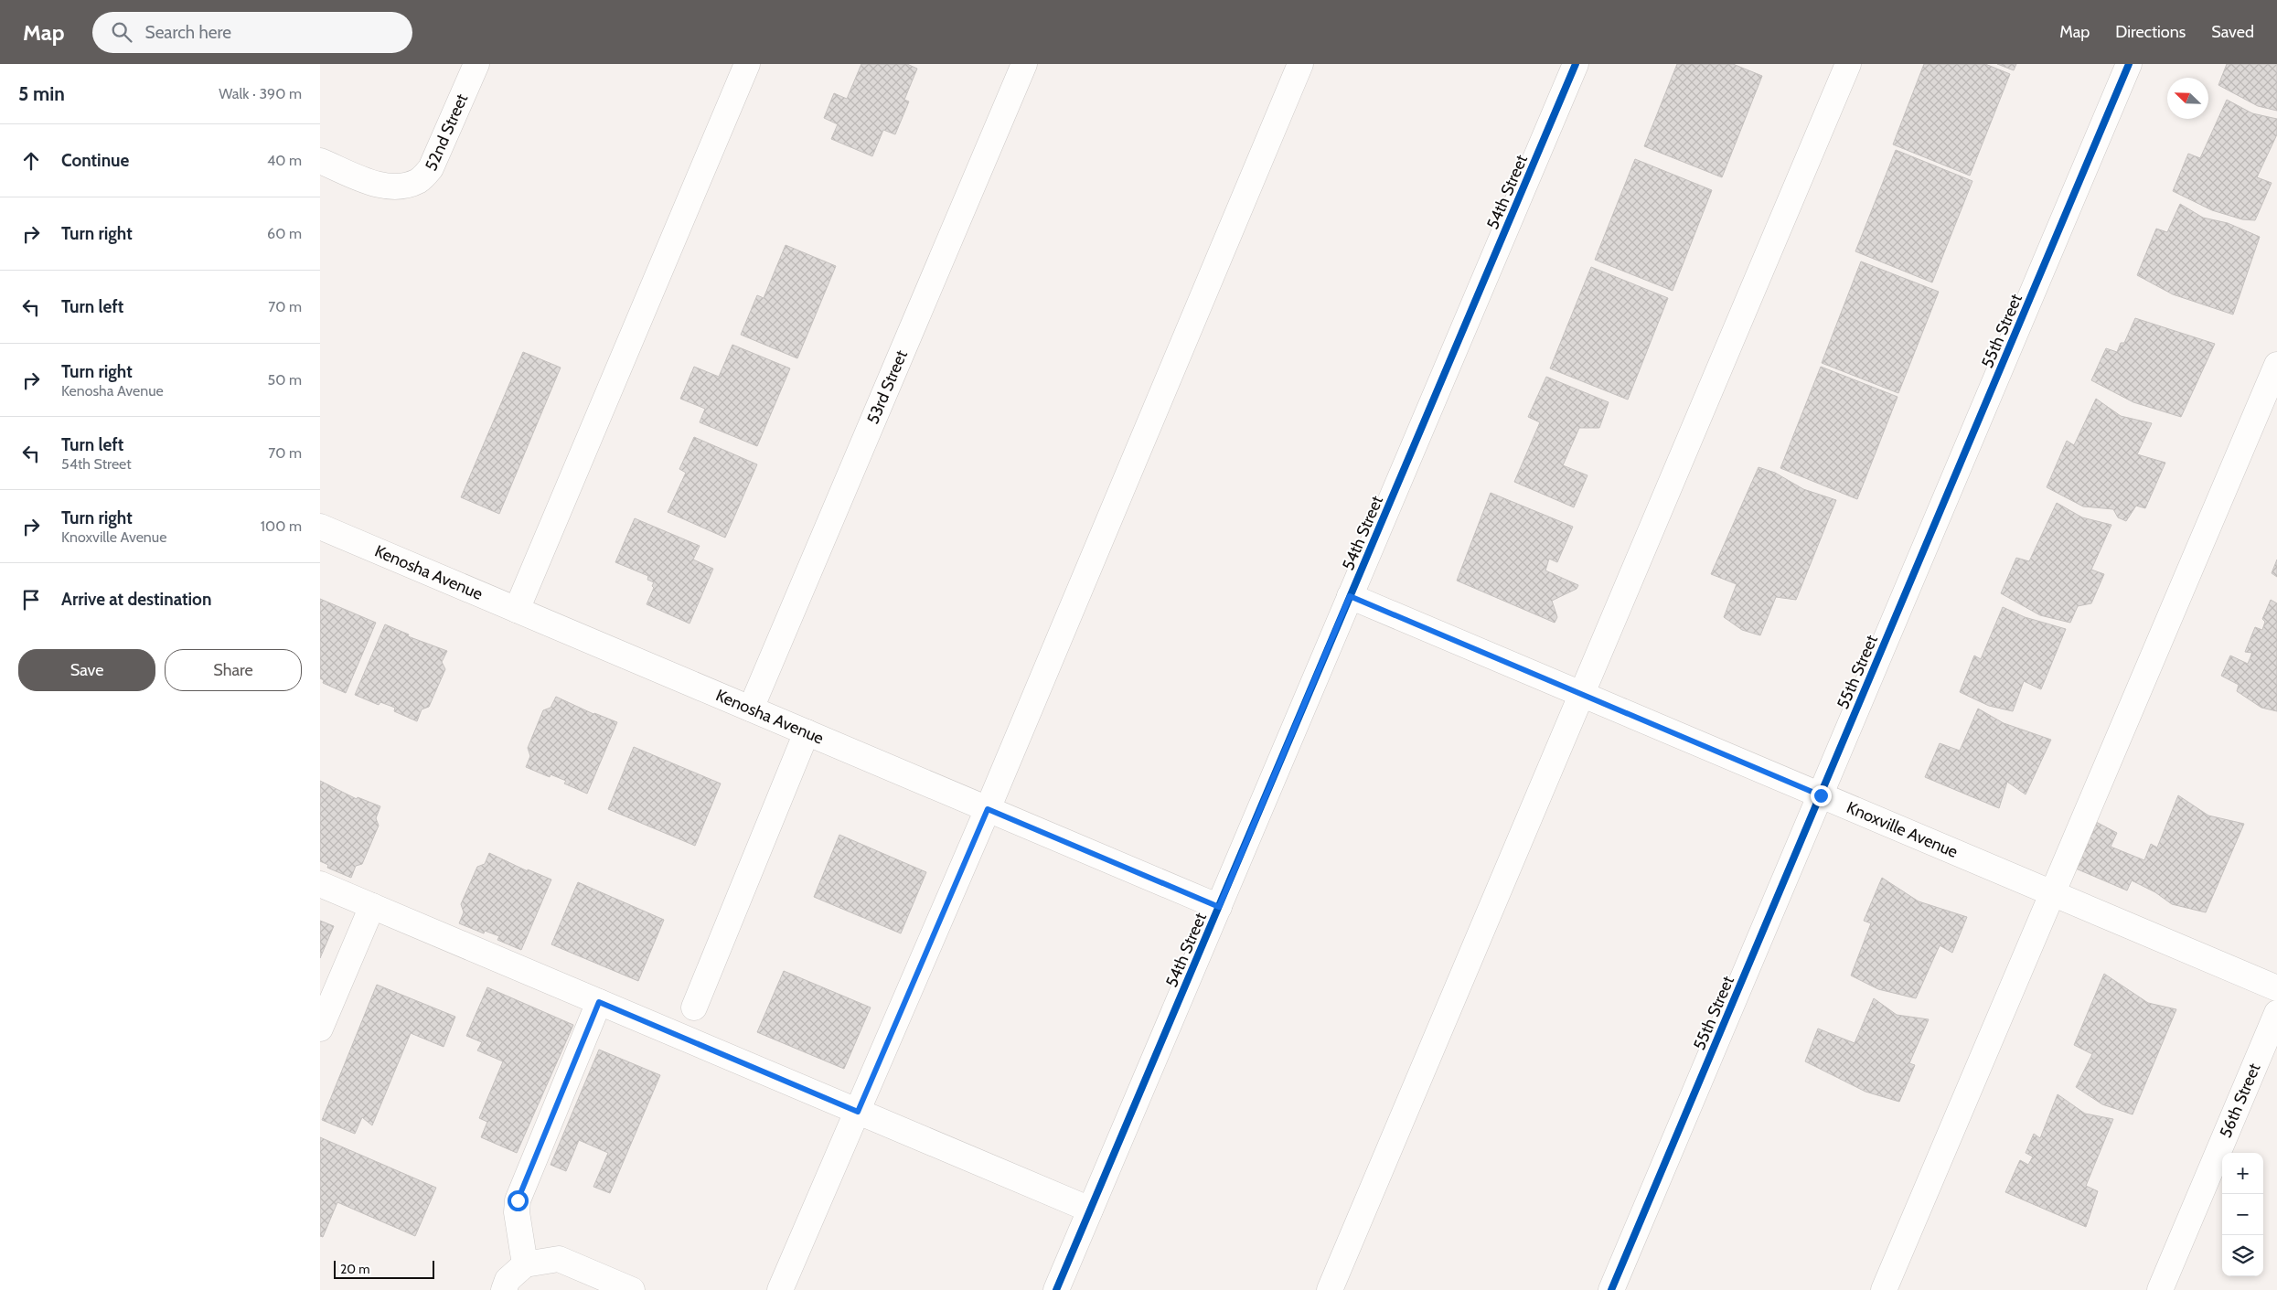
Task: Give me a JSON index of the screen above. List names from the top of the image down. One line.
{"streets":{"street":["52nd Street","54th Street","55th Street","53rd Street","Kenosha Avenue","Knoxville Avenue","56th Street"]},"crossings":[["54th Street","Kenosha Avenue"],["54th Street","Knoxville Avenue"],["55th Street","Knoxville Avenue"],["53rd Street","Kenosha Avenue"]],"scale_bar":"20 m","north":"top left","page":{"header":"Map","search":"Search here","nav":["Map","Directions","Saved"],"heading":["5 min","Walk · 390 m"],"list":[["Continue","40 m"],["Turn right","60 m"],["Turn left","70 m"],["Turn right","Kenosha Avenue","50 m"],["Turn left","54th Street","70 m"],["Turn right","Knoxville Avenue","100 m"],"Arrive at destination"],"buttons":["Save","Share"],"map_buttons":["+","−"],"scale":"20 m"}}
